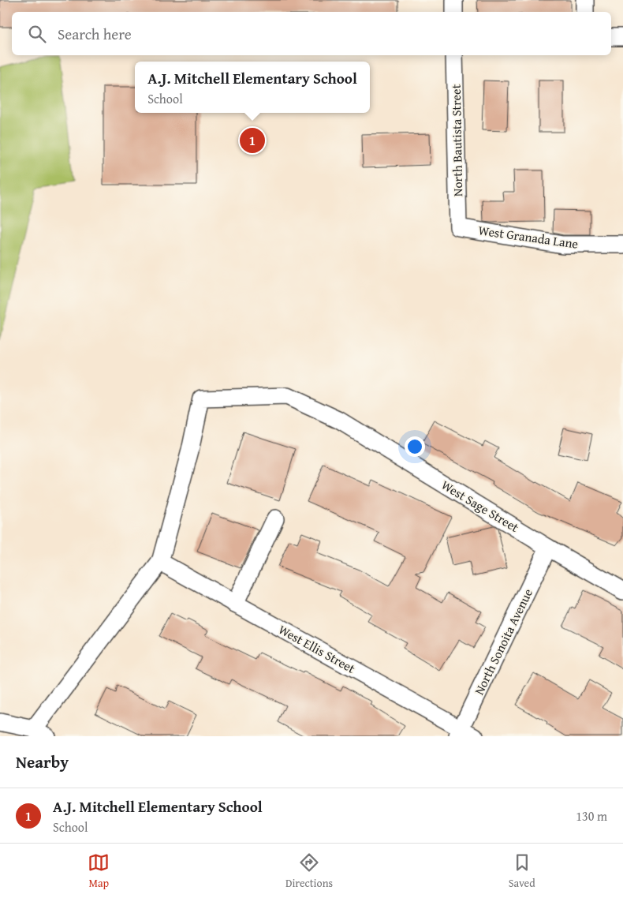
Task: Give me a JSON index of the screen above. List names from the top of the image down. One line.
{"streets":{"street":["North Bautista Street","West Granada Lane","West Sage Street","North Sonoita Avenue","West Ellis Street"]},"crossings":[["North Bautista Street","West Granada Lane"],["West Sage Street","North Sonoita Avenue"],["West Sage Street","West Ellis Street"],["North Sonoita Avenue","West Ellis Street"]],"page":{"search":"Search here","popup":["A.J. Mitchell Elementary School","School"],"pins":"1","heading":"Nearby","list":[{"mark":"1","name":"A.J. Mitchell Elementary School","note":"School","value":"130 m"}],"nav":["Map","Directions","Saved"]}}
